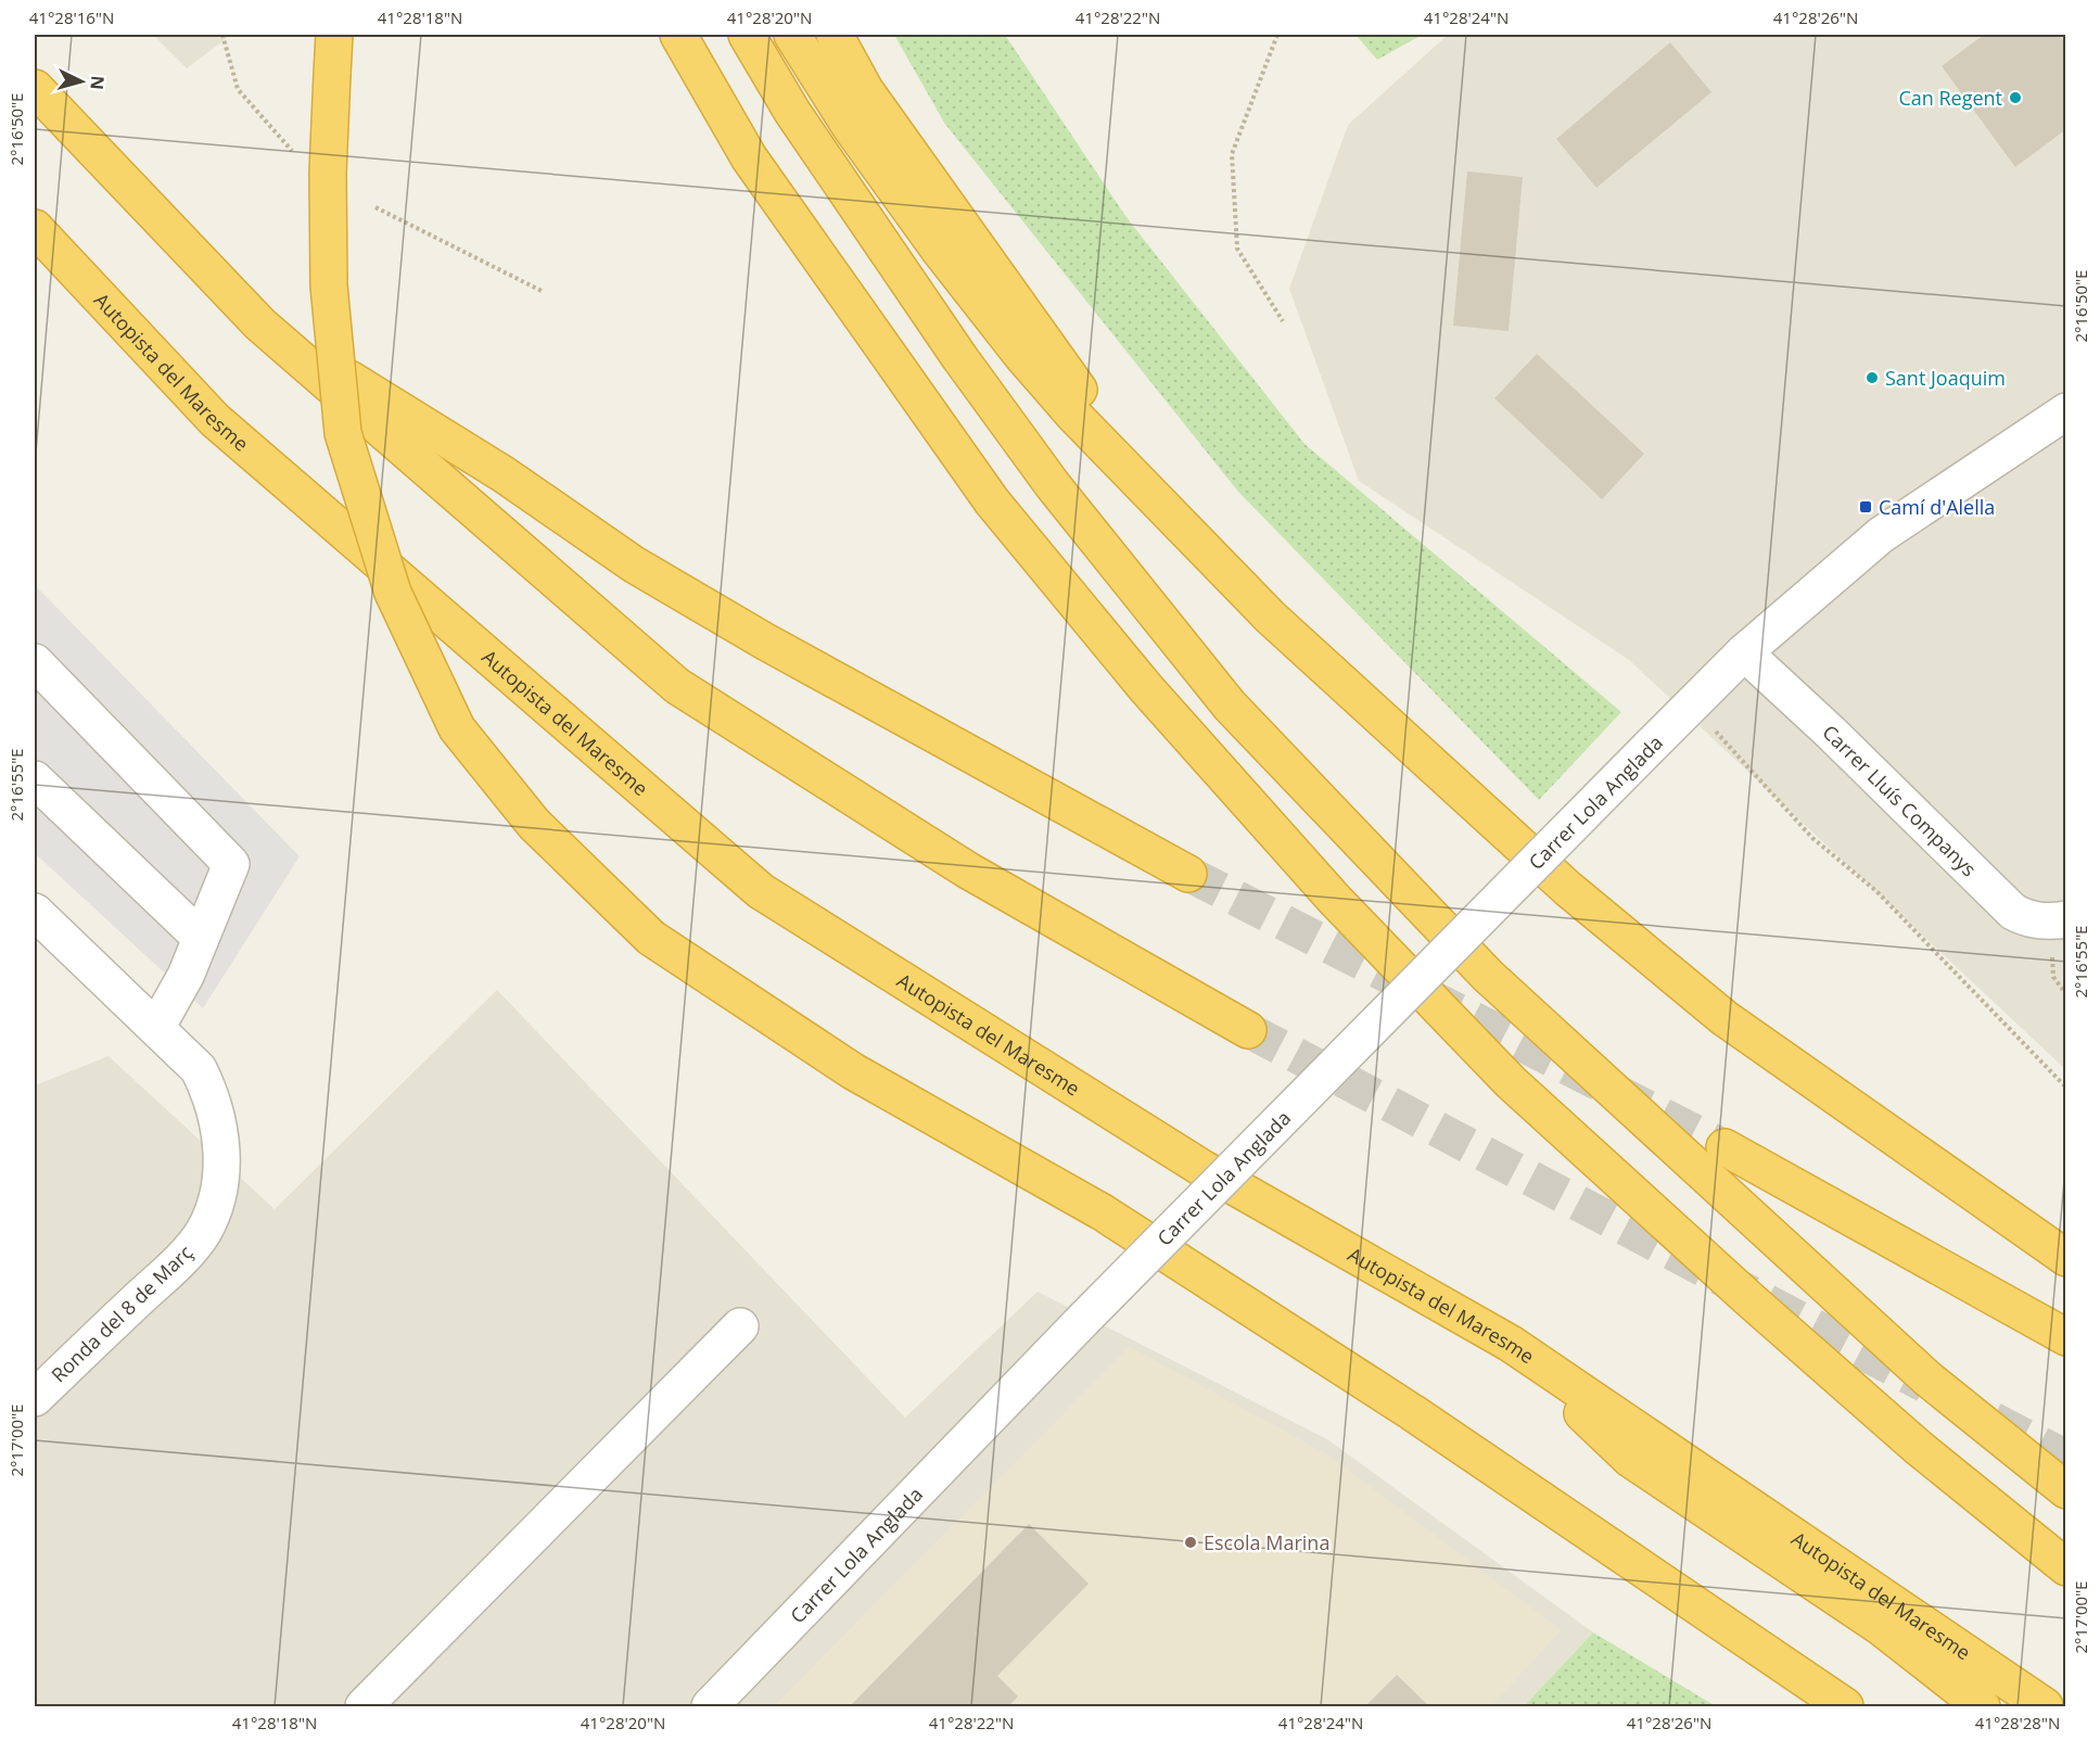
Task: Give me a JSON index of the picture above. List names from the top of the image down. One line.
{"streets":{"highway":["Autopista del Maresme"],"street":["Carrer Lluís Companys","Carrer Lola Anglada","Ronda del 8 de Març"]},"crossings":[["Carrer Lluís Companys","Carrer Lola Anglada"]],"places":{"other":["Can Regent","Sant Joaquim","Escola Marina"],"transit":["Camí d'Alella"]},"north":"right","coordinates":["41°28'16\"N","41°28'18\"N","41°28'20\"N","41°28'22\"N","41°28'24\"N","41°28'26\"N","2°16'50\"E","2°16'55\"E","2°17'00\"E","41°28'28\"N"]}
